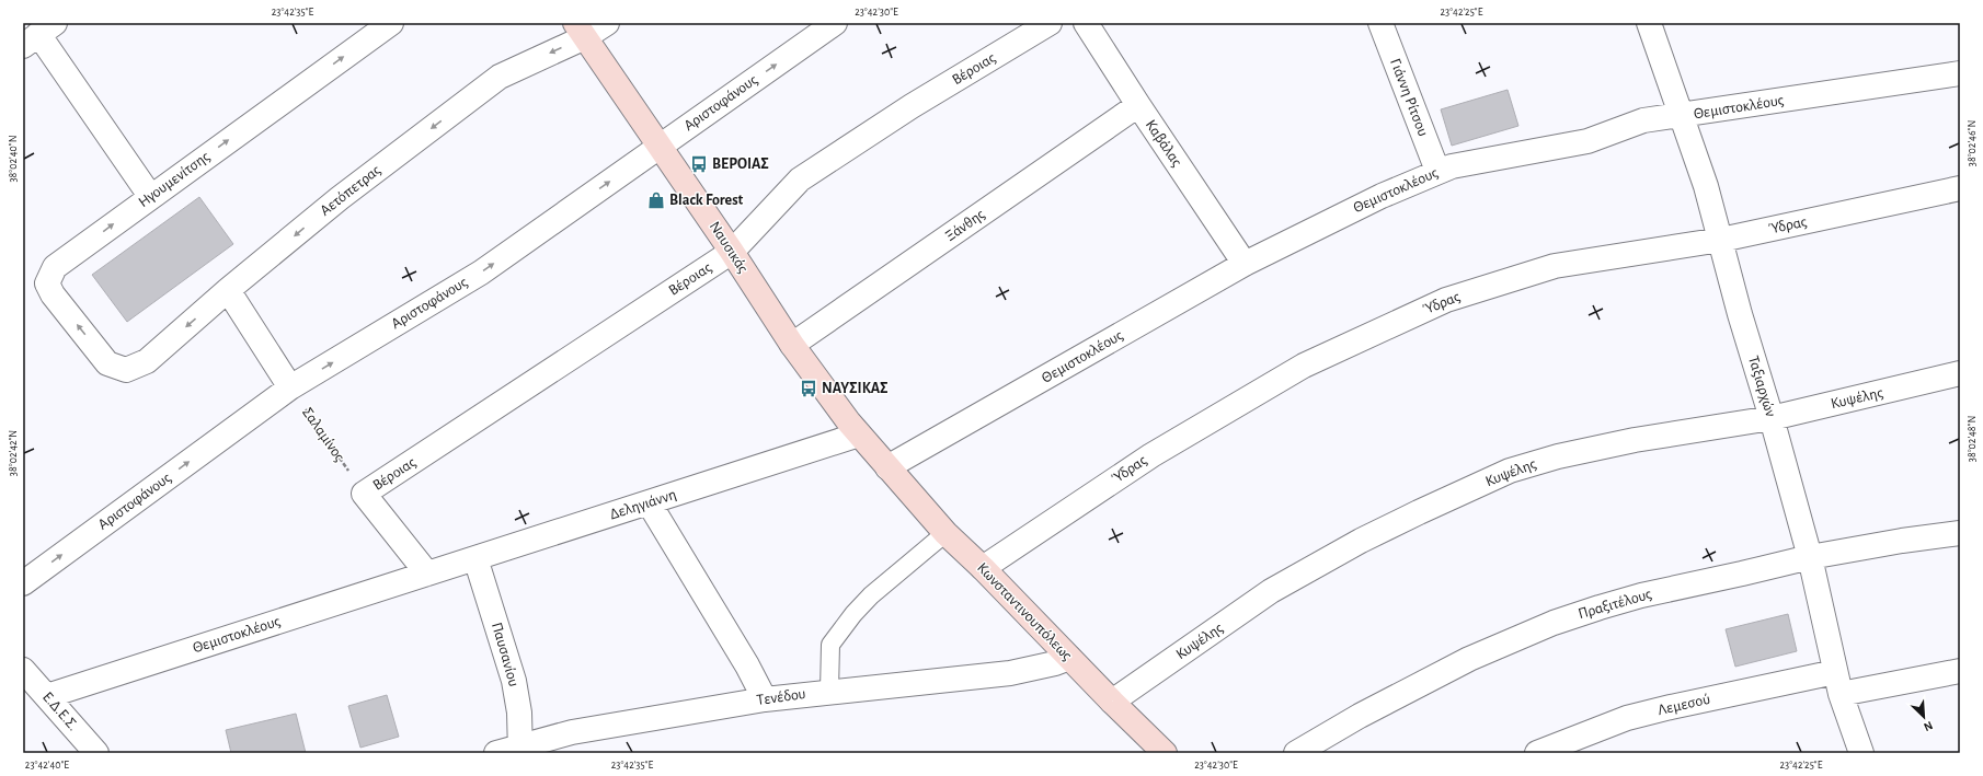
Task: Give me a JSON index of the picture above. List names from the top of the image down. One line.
{"streets":{"street":["Βέροιας","Γιάννη Ρίτσου","Αριστοφάνους","Θεμιστοκλέους","Καβάλας","Ηγουμενίτσης","Αετόπετρας","Ξάνθης","Ύδρας","Ναυσικάς","Ταξιαρχών","Κυψέλης","Δεληγιάννη","Πραξιτέλους","Κωνσταντινουπόλεως","Παυσανίου","Τενέδου","Λεμεσού","Ε.Δ.Ε.Σ."],"path":["Σαλαμίνος"]},"crossings":[["Βέροιας","Ναυσικάς"],["Βέροιας","Σαλαμίνος"],["Γιάννη Ρίτσου","Θεμιστοκλέους"],["Αριστοφάνους","Ναυσικάς"],["Αριστοφάνους","Σαλαμίνος"],["Θεμιστοκλέους","Καβάλας"],["Θεμιστοκλέους","Ναυσικάς"],["Θεμιστοκλέους","Ταξιαρχών"],["Θεμιστοκλέους","Δεληγιάννη"],["Θεμιστοκλέους","Κωνσταντινουπόλεως"],["Θεμιστοκλέους","Ε.Δ.Ε.Σ."],["Καβάλας","Ξάνθης"],["Ηγουμενίτσης","Αετόπετρας"],["Αετόπετρας","Ναυσικάς"],["Ξάνθης","Ναυσικάς"],["Ύδρας","Ταξιαρχών"],["Ύδρας","Κωνσταντινουπόλεως"],["Ναυσικάς","Δεληγιάννη"],["Ναυσικάς","Κωνσταντινουπόλεως"],["Ταξιαρχών","Κυψέλης"],["Ταξιαρχών","Πραξιτέλους"],["Ταξιαρχών","Λεμεσού"],["Κυψέλης","Κωνσταντινουπόλεως"],["Δεληγιάννη","Παυσανίου"],["Κωνσταντινουπόλεως","Τενέδου"],["Παυσανίου","Τενέδου"]],"one_way":["Αριστοφάνους","Ηγουμενίτσης","Αετόπετρας"],"places":{"bus stop":["ΒΕΡΟΙΑΣ","ΝΑΥΣΙΚΑΣ"],"shop":["Black Forest"]},"north":"bottom right","coordinates":["23°42'35\"E","23°42'30\"E","23°42'25\"E","38°02'46\"N","38°02'40\"N","38°02'48\"N","38°02'42\"N","23°42'40\"E"]}
